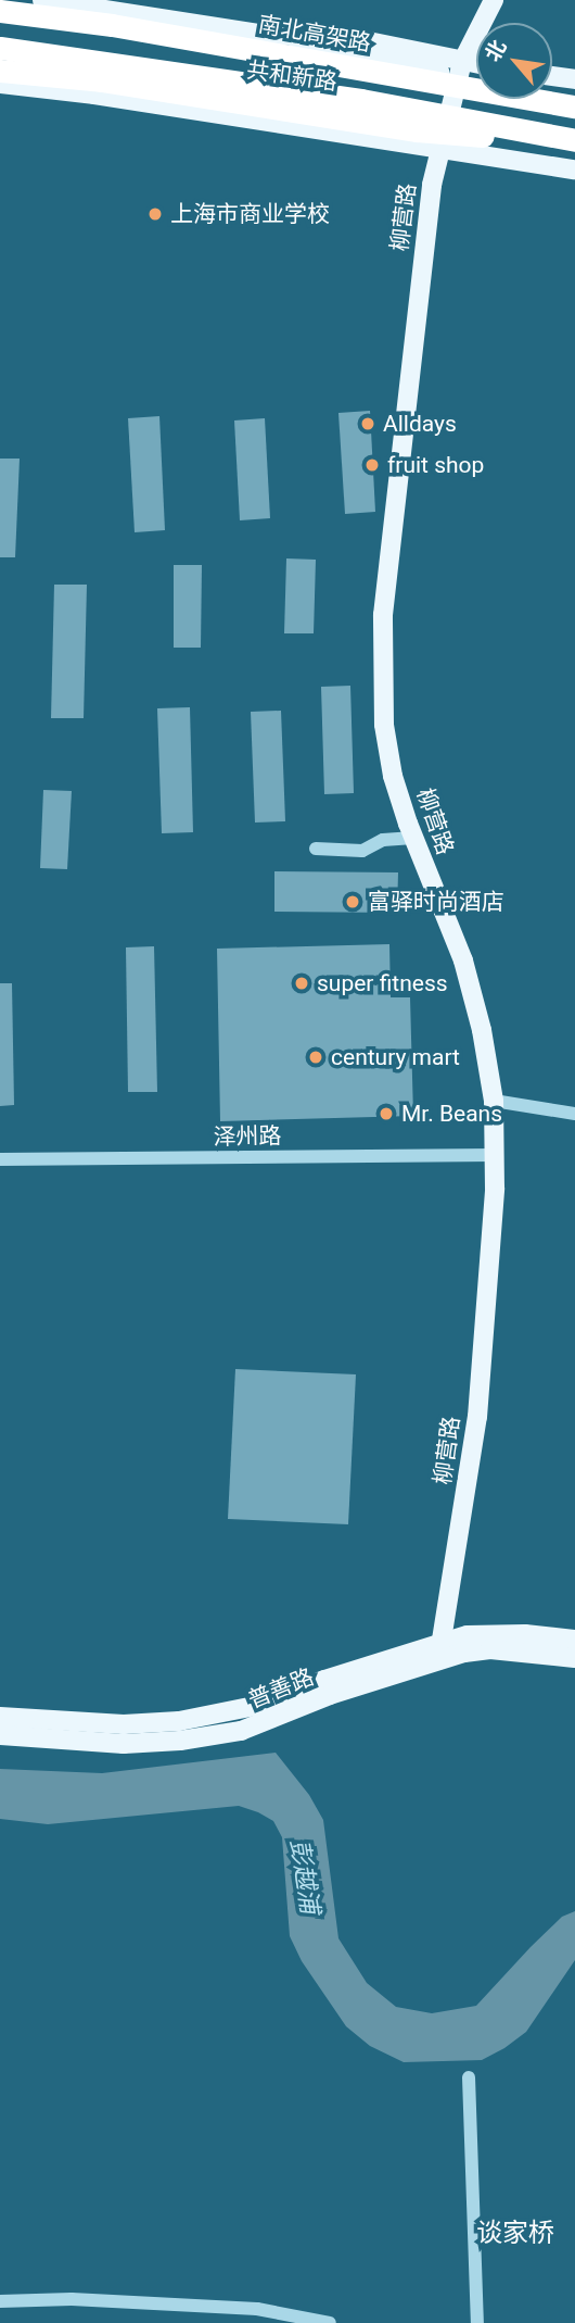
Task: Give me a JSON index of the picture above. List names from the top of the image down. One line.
{"streets":{"highway":["南北高架路"],"main road":["共和新路","柳营路","普善路"],"street":["泽州路"]},"crossings":[["共和新路","柳营路"],["柳营路","泽州路"],["柳营路","普善路"]],"districts":["谈家桥"],"water":["彭越浦"],"places":["上海市商业学校","Alldays","fruit shop","富驿时尚酒店","super fitness","century mart","Mr. Beans"],"north":"top left"}
